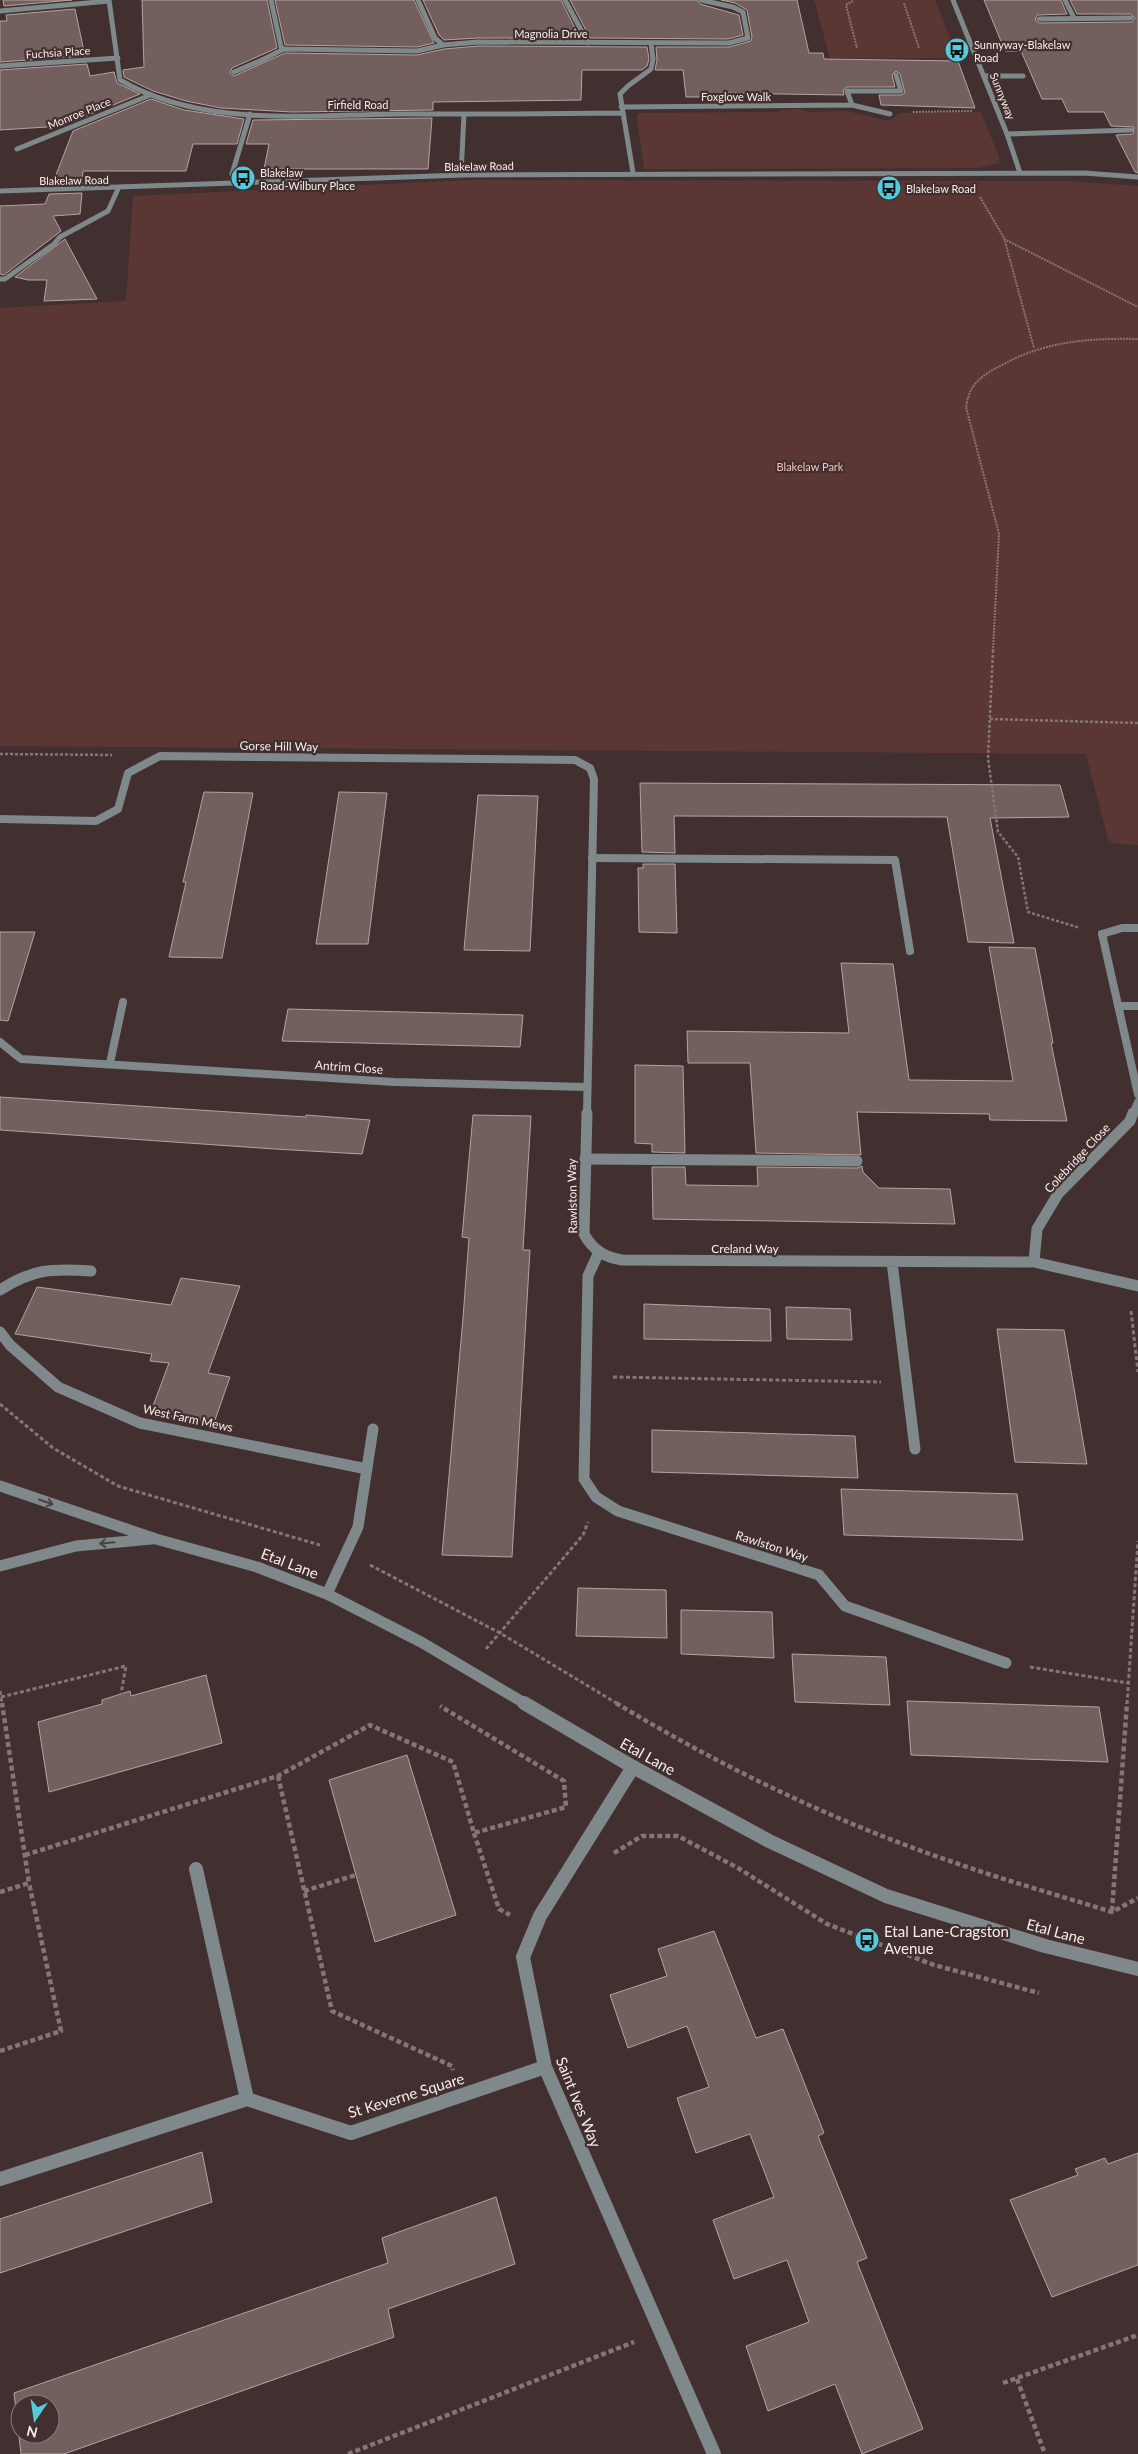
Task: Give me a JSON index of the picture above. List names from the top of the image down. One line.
{"streets":{"street":["Magnolia Drive","Fuchsia Place","Foxglove Walk","Sunnyway","Firfield Road","Monroe Place","Blakelaw Road","Gorse Hill Way","Antrim Close","Colebridge Close","Rawlston Way","Creland Way","West Farm Mews","Etal Lane","St Keverne Square","Saint Ives Way"]},"crossings":[["Fuchsia Place","Firfield Road"],["Foxglove Walk","Firfield Road"],["Sunnyway","Blakelaw Road"],["Firfield Road","Monroe Place"],["Gorse Hill Way","Rawlston Way"],["Antrim Close","Rawlston Way"],["Colebridge Close","Creland Way"],["Rawlston Way","Creland Way"],["Etal Lane","Saint Ives Way"],["St Keverne Square","Saint Ives Way"]],"parks":["Blakelaw Park"],"places":{"bus stop":["Sunnyway-Blakelaw Road","Blakelaw Road-Wilbury Place","Blakelaw Road","Etal Lane-Cragston Avenue"]},"north":"bottom"}
